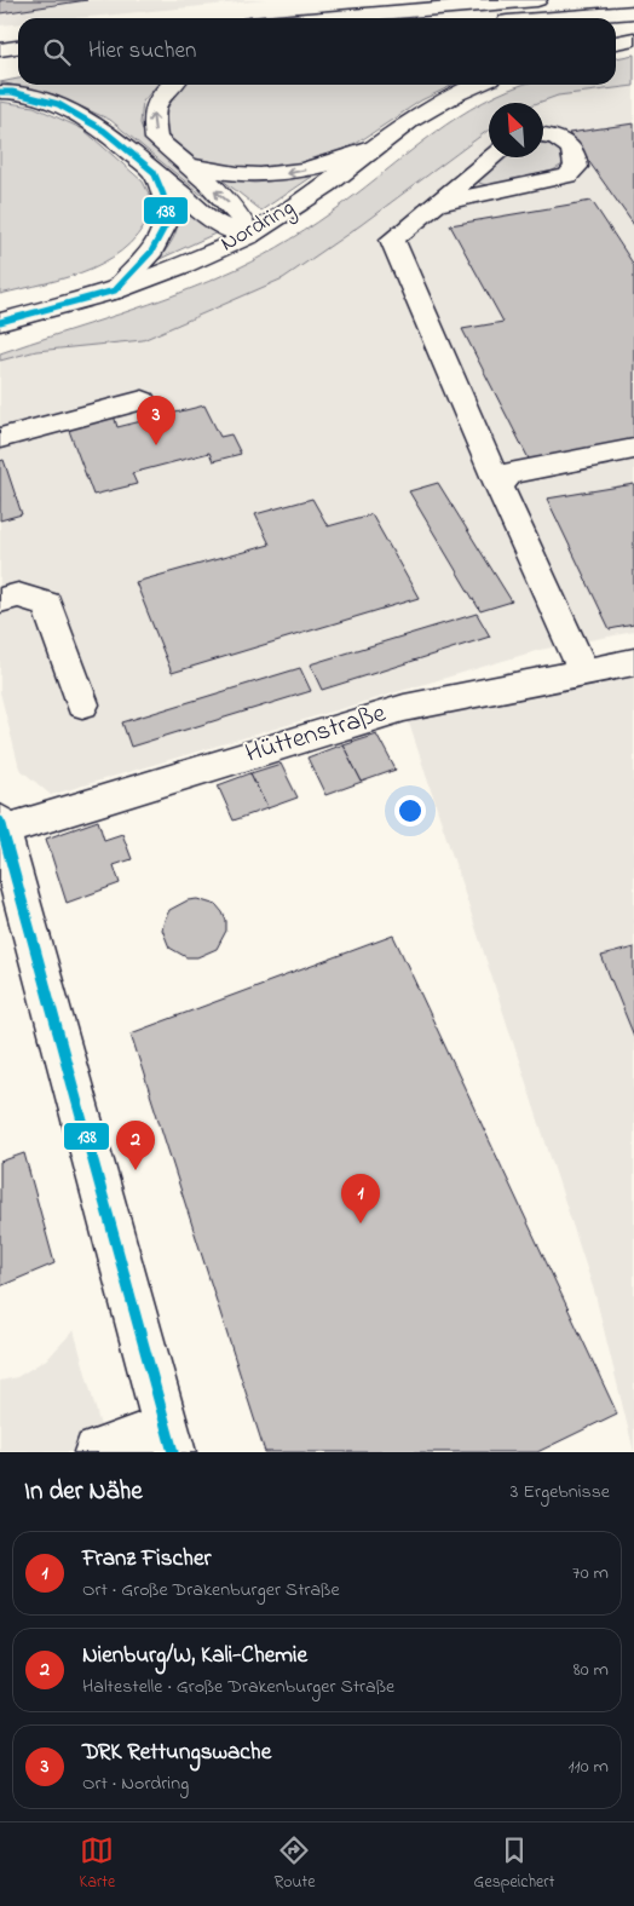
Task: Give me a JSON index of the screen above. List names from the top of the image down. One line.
{"streets":{"main road":["Nordring","Hüttenstraße"]},"lines":["transit line 138"],"north":"top left","page":{"search":"Hier suchen","pins":["3","2","1"],"heading":["In der Nähe","3 Ergebnisse"],"list":[{"mark":"1","name":"Franz Fischer","note":"Ort · Große Drakenburger Straße","value":"70 m"},{"mark":"2","name":"Nienburg/W, Kali-Chemie","note":"Haltestelle · Große Drakenburger Straße","value":"80 m"},{"mark":"3","name":"DRK Rettungswache","note":"Ort · Nordring","value":"110 m"}],"nav":["Karte","Route","Gespeichert"]}}
